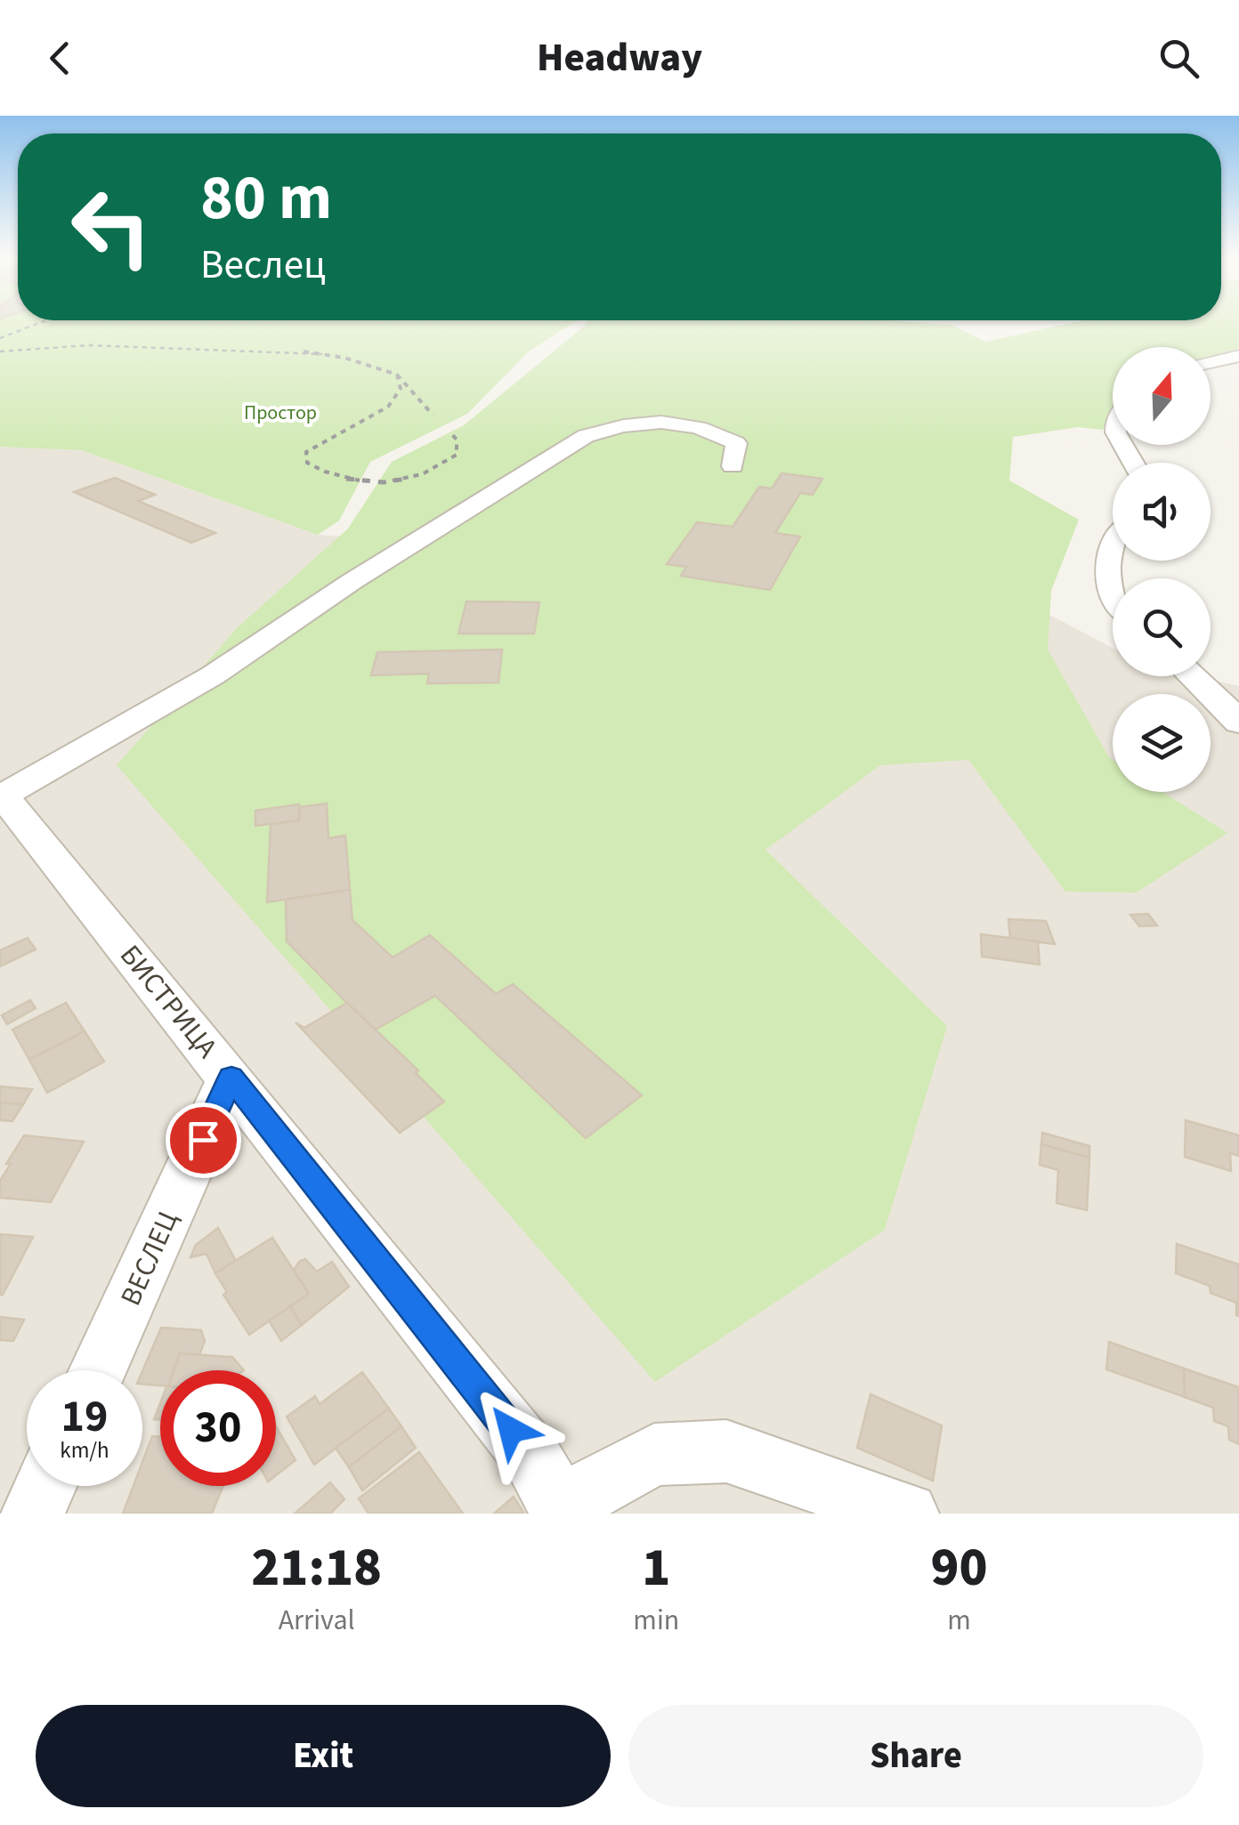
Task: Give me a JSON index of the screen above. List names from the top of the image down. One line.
{"streets":{"street":["БИСТРИЦА","ВЕСЛЕЦ"]},"crossings":[["БИСТРИЦА","ВЕСЛЕЦ"]],"parks":["Простор"],"north":"top","page":{"header":"Headway","turn":["80 m","Веслец"],"speed":"19 km/h","limit":"30","eta":["21:18","Arrival","1","min","90","m"],"buttons":["Exit","Share"]}}
